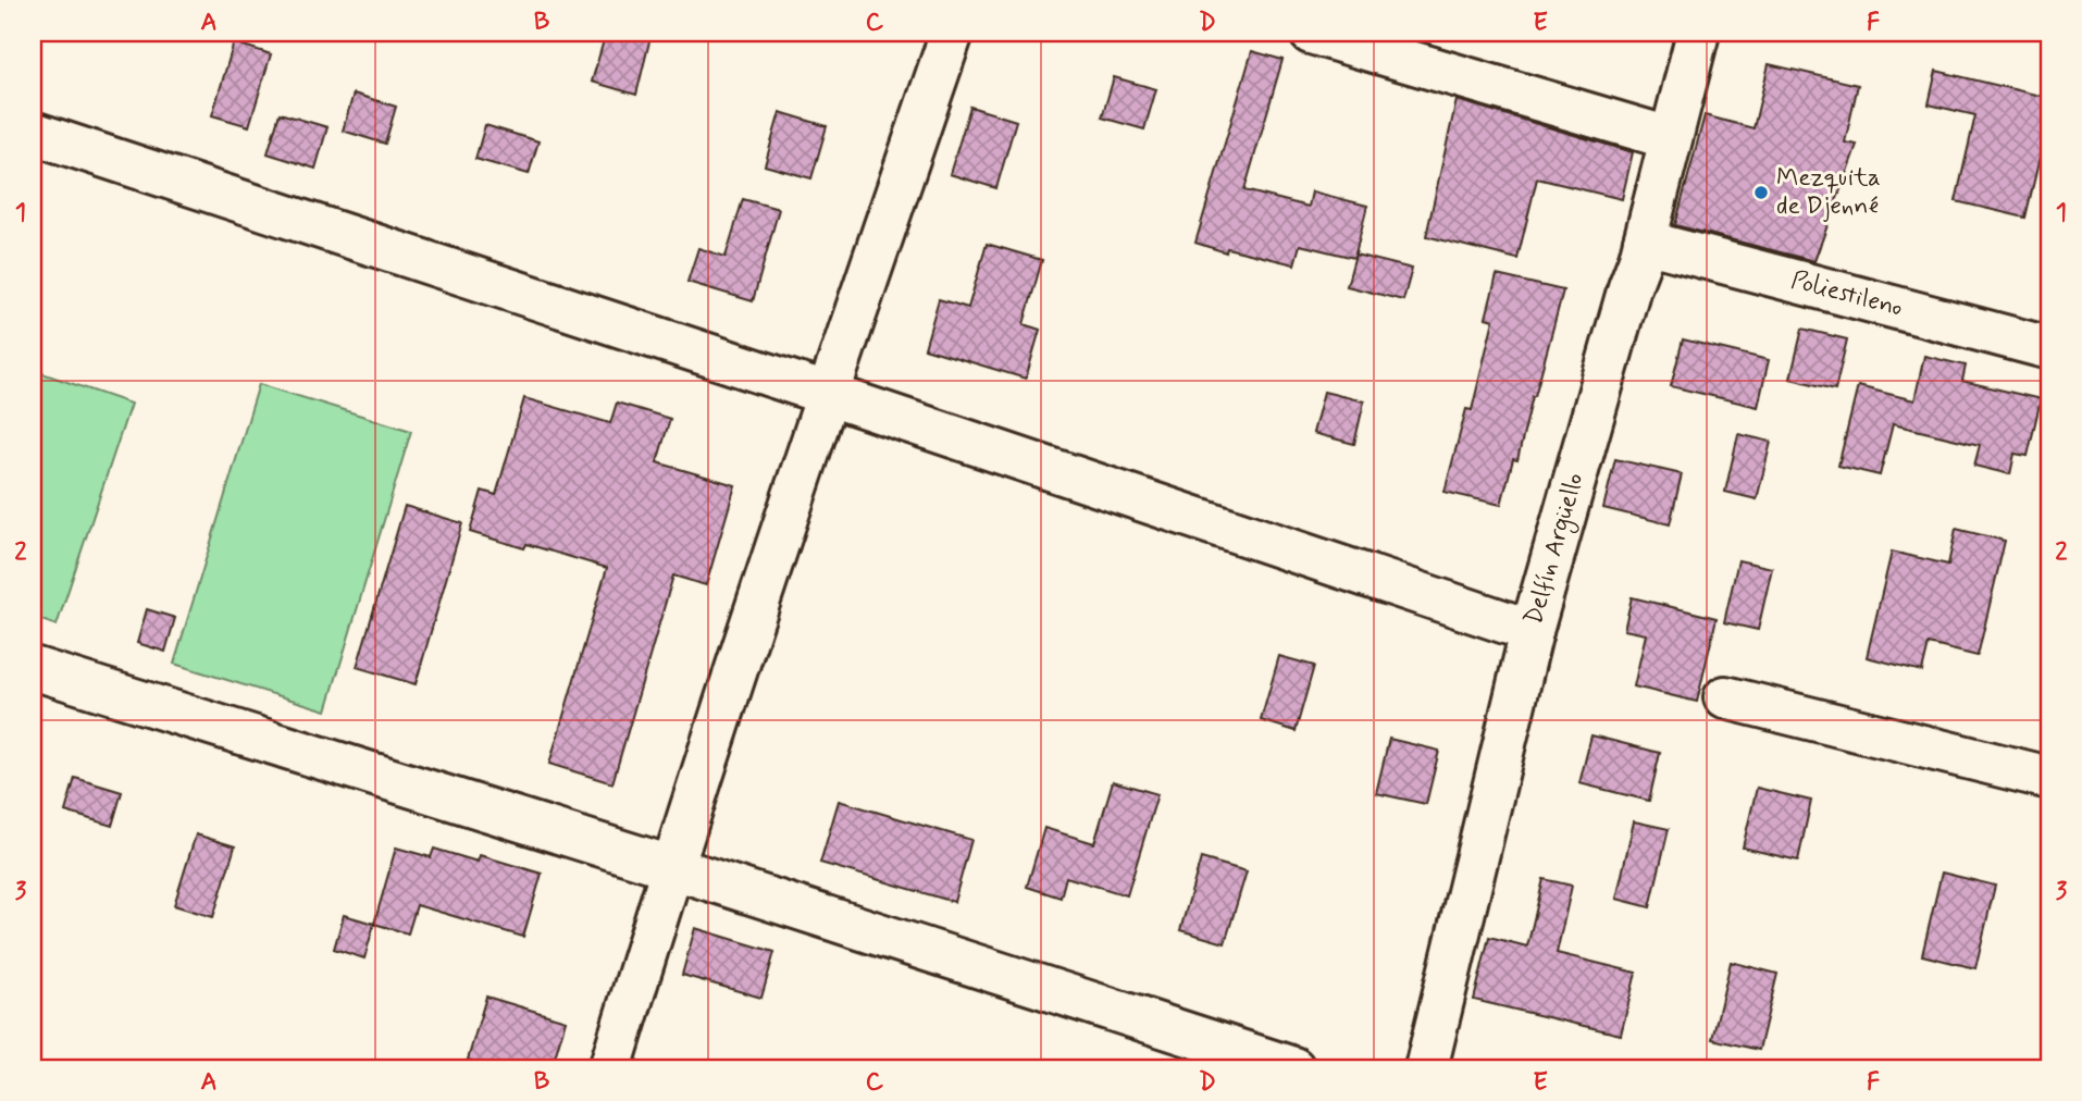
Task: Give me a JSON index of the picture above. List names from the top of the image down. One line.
{"streets":{"street":["Poliestileno","Delfín Argüello"]},"crossings":[["Poliestileno","Delfín Argüello"]],"places":["Mezquita de Djenné"],"grid":{"columns":["A","B","C","D","E","F"],"rows":["1","2","3"]}}
